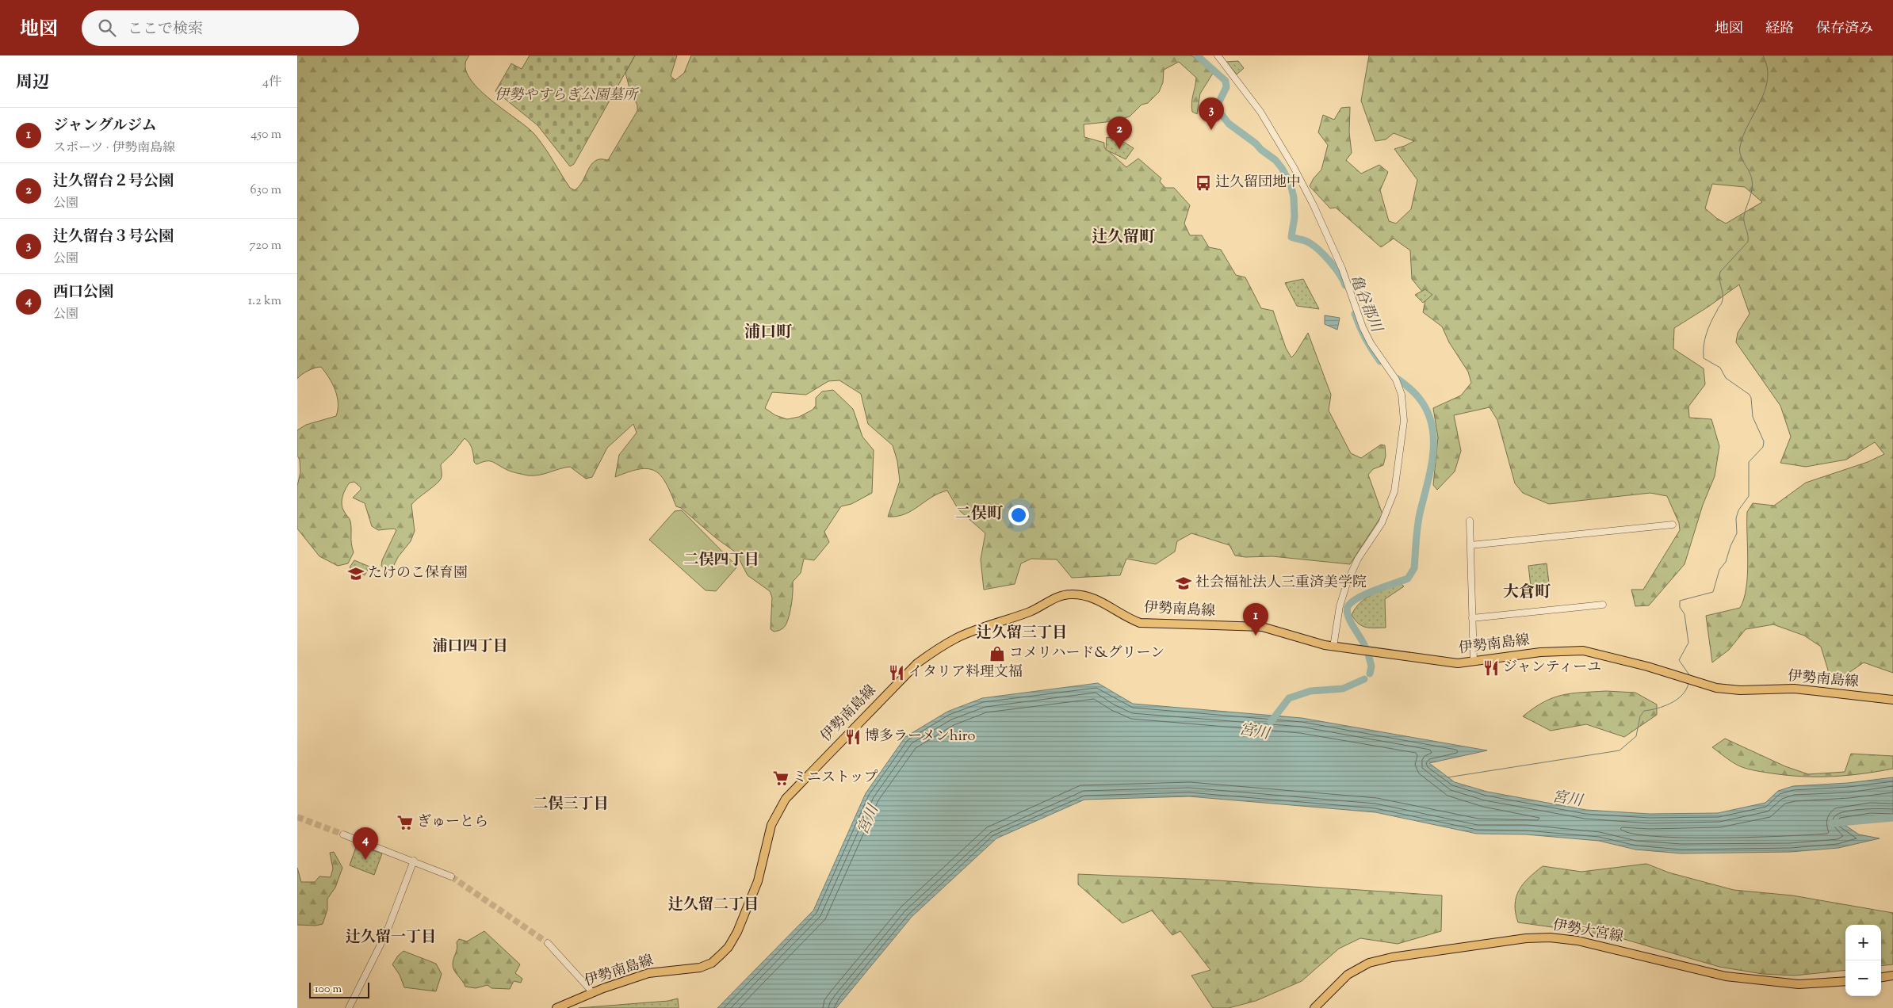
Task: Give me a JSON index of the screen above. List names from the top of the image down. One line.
{"streets":{"main road":["伊勢南島線","伊勢大宮線"]},"districts":["辻久留町","浦口町","二俣町","二俣四丁目","大倉町","辻久留三丁目","浦口四丁目","二俣三丁目","辻久留二丁目","辻久留一丁目"],"water":["亀谷郡川","宮川"],"parks":["伊勢やすらぎ公園墓所"],"places":{"bus stop":["辻久留団地中"],"school or university":["たけのこ保育園","社会福祉法人三重済美学院"],"shop":["コメリハード&グリーン"],"restaurant":["ジャンティーユ","イタリア料理文福","博多ラーメンhiro"],"supermarket":["ミニストップ","ぎゅーとら"]},"scale_bar":"100 m","page":{"header":"地図","search":"ここで検索","nav":["地図","経路","保存済み"],"heading":["周辺","4件"],"pins":["3","2","1","4"],"list":[{"mark":"1","name":"ジャングルジム","note":"スポーツ · 伊勢南島線","value":"450 m"},{"mark":"2","name":"辻久留台２号公園","note":"公園","value":"630 m"},{"mark":"3","name":"辻久留台３号公園","note":"公園","value":"720 m"},{"mark":"4","name":"西口公園","note":"公園","value":"1.2 km"}],"map_buttons":["+","−"],"scale":"100 m"}}
